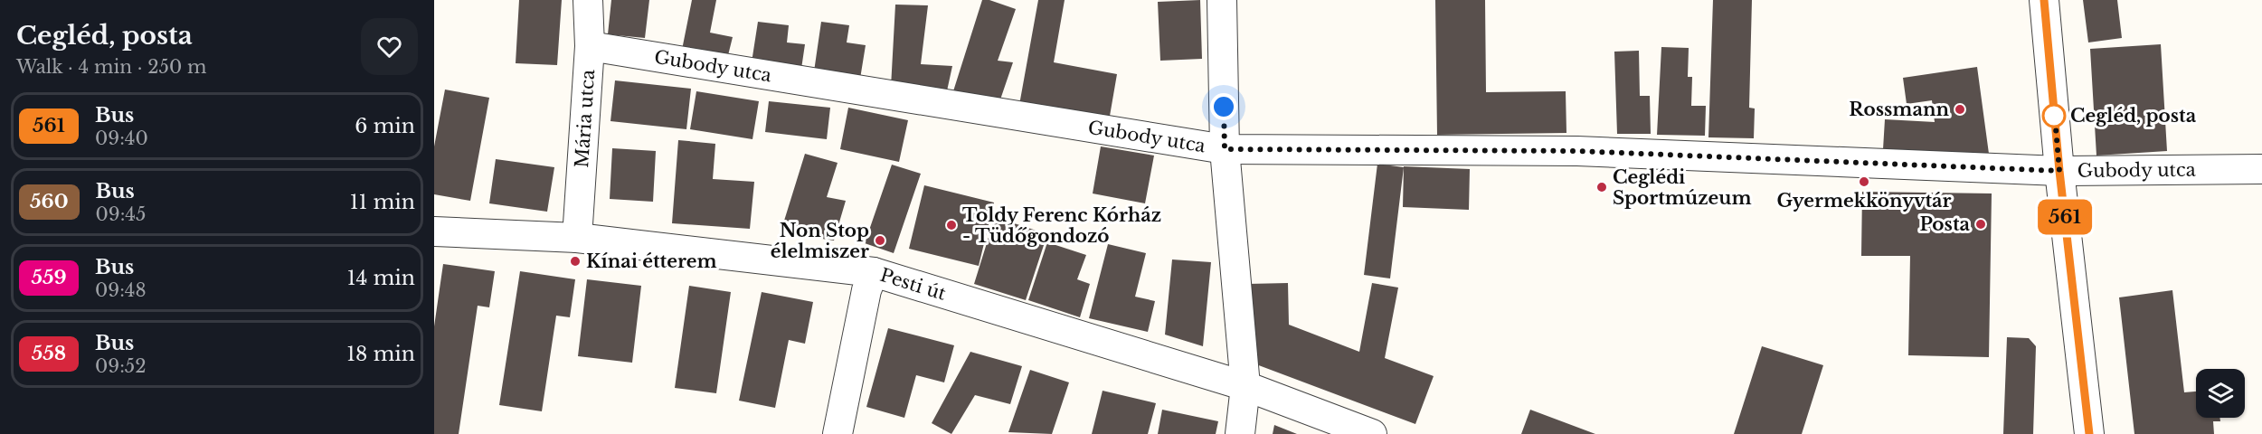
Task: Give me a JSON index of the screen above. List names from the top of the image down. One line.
{"streets":{"street":["Gubody utca","Mária utca","Pesti út"]},"crossings":[["Gubody utca","Mária utca"],["Mária utca","Pesti út"]],"places":["Rossmann","Cegléd, posta","Gyermekkönyvtár","Ceglédi Sportmúzeum","Posta","Toldy Ferenc Kórház - Tüdőgondozó","Non Stop élelmiszer","Kínai étterem"],"lines":["bus line 561"],"page":{"heading":["Cegléd, posta","Walk · 4 min · 250 m"],"on_map":"561","list":[{"mark":"561","name":"Bus","note":"09:40","value":"6 min"},{"mark":"560","name":"Bus","note":"09:45","value":"11 min"},{"mark":"559","name":"Bus","note":"09:48","value":"14 min"},{"mark":"558","name":"Bus","note":"09:52","value":"18 min"}]}}
